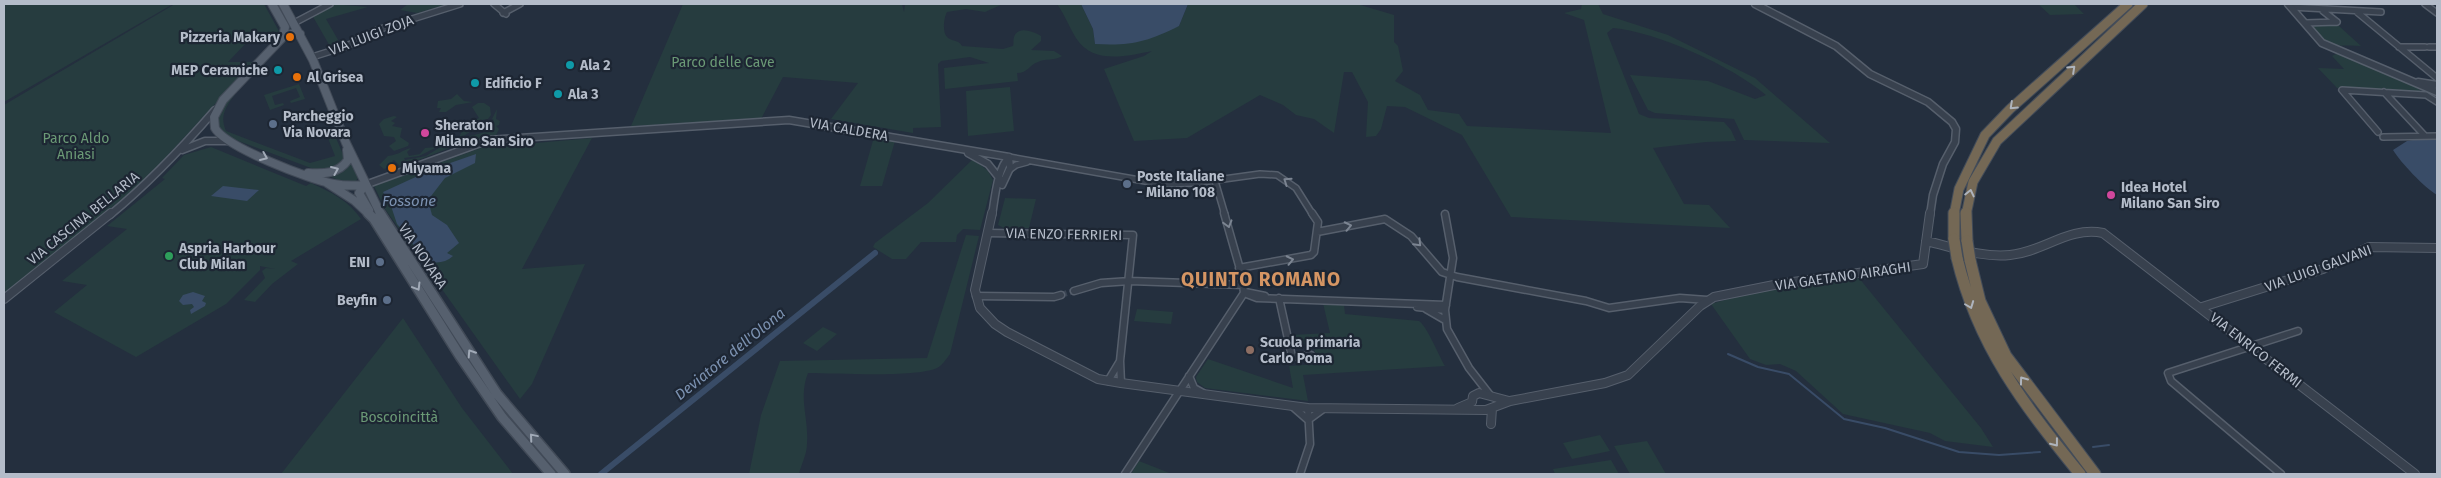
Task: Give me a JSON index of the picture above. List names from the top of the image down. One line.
{"streets":{"main road":["VIA CASCINA BELLARIA","VIA NOVARA"],"street":["VIA LUIGI ZOJA","VIA CALDERA","VIA ENZO FERRIERI","VIA LUIGI GALVANI","VIA GAETANO AIRAGHI","VIA ENRICO FERMI"]},"crossings":[["VIA LUIGI ZOJA","VIA NOVARA"],["VIA CALDERA","VIA NOVARA"],["VIA CALDERA","VIA GAETANO AIRAGHI"],["VIA CASCINA BELLARIA","VIA NOVARA"],["VIA LUIGI GALVANI","VIA ENRICO FERMI"],["VIA GAETANO AIRAGHI","VIA ENRICO FERMI"]],"districts":["QUINTO ROMANO"],"water":["Fossone","Deviatore dell'Olona"],"parks":["Parco delle Cave","Parco Aldo Aniasi","Boscoincittà"],"places":["Pizzeria Makary","Ala 2","MEP Ceramiche","Al Grisea","Edificio F","Ala 3","Parcheggio Via Novara","Sheraton Milano San Siro","Miyama","Poste Italiane - Milano 108","Idea Hotel Milano San Siro","Aspria Harbour Club Milan","ENI","Beyfin","Scuola primaria Carlo Poma"]}
